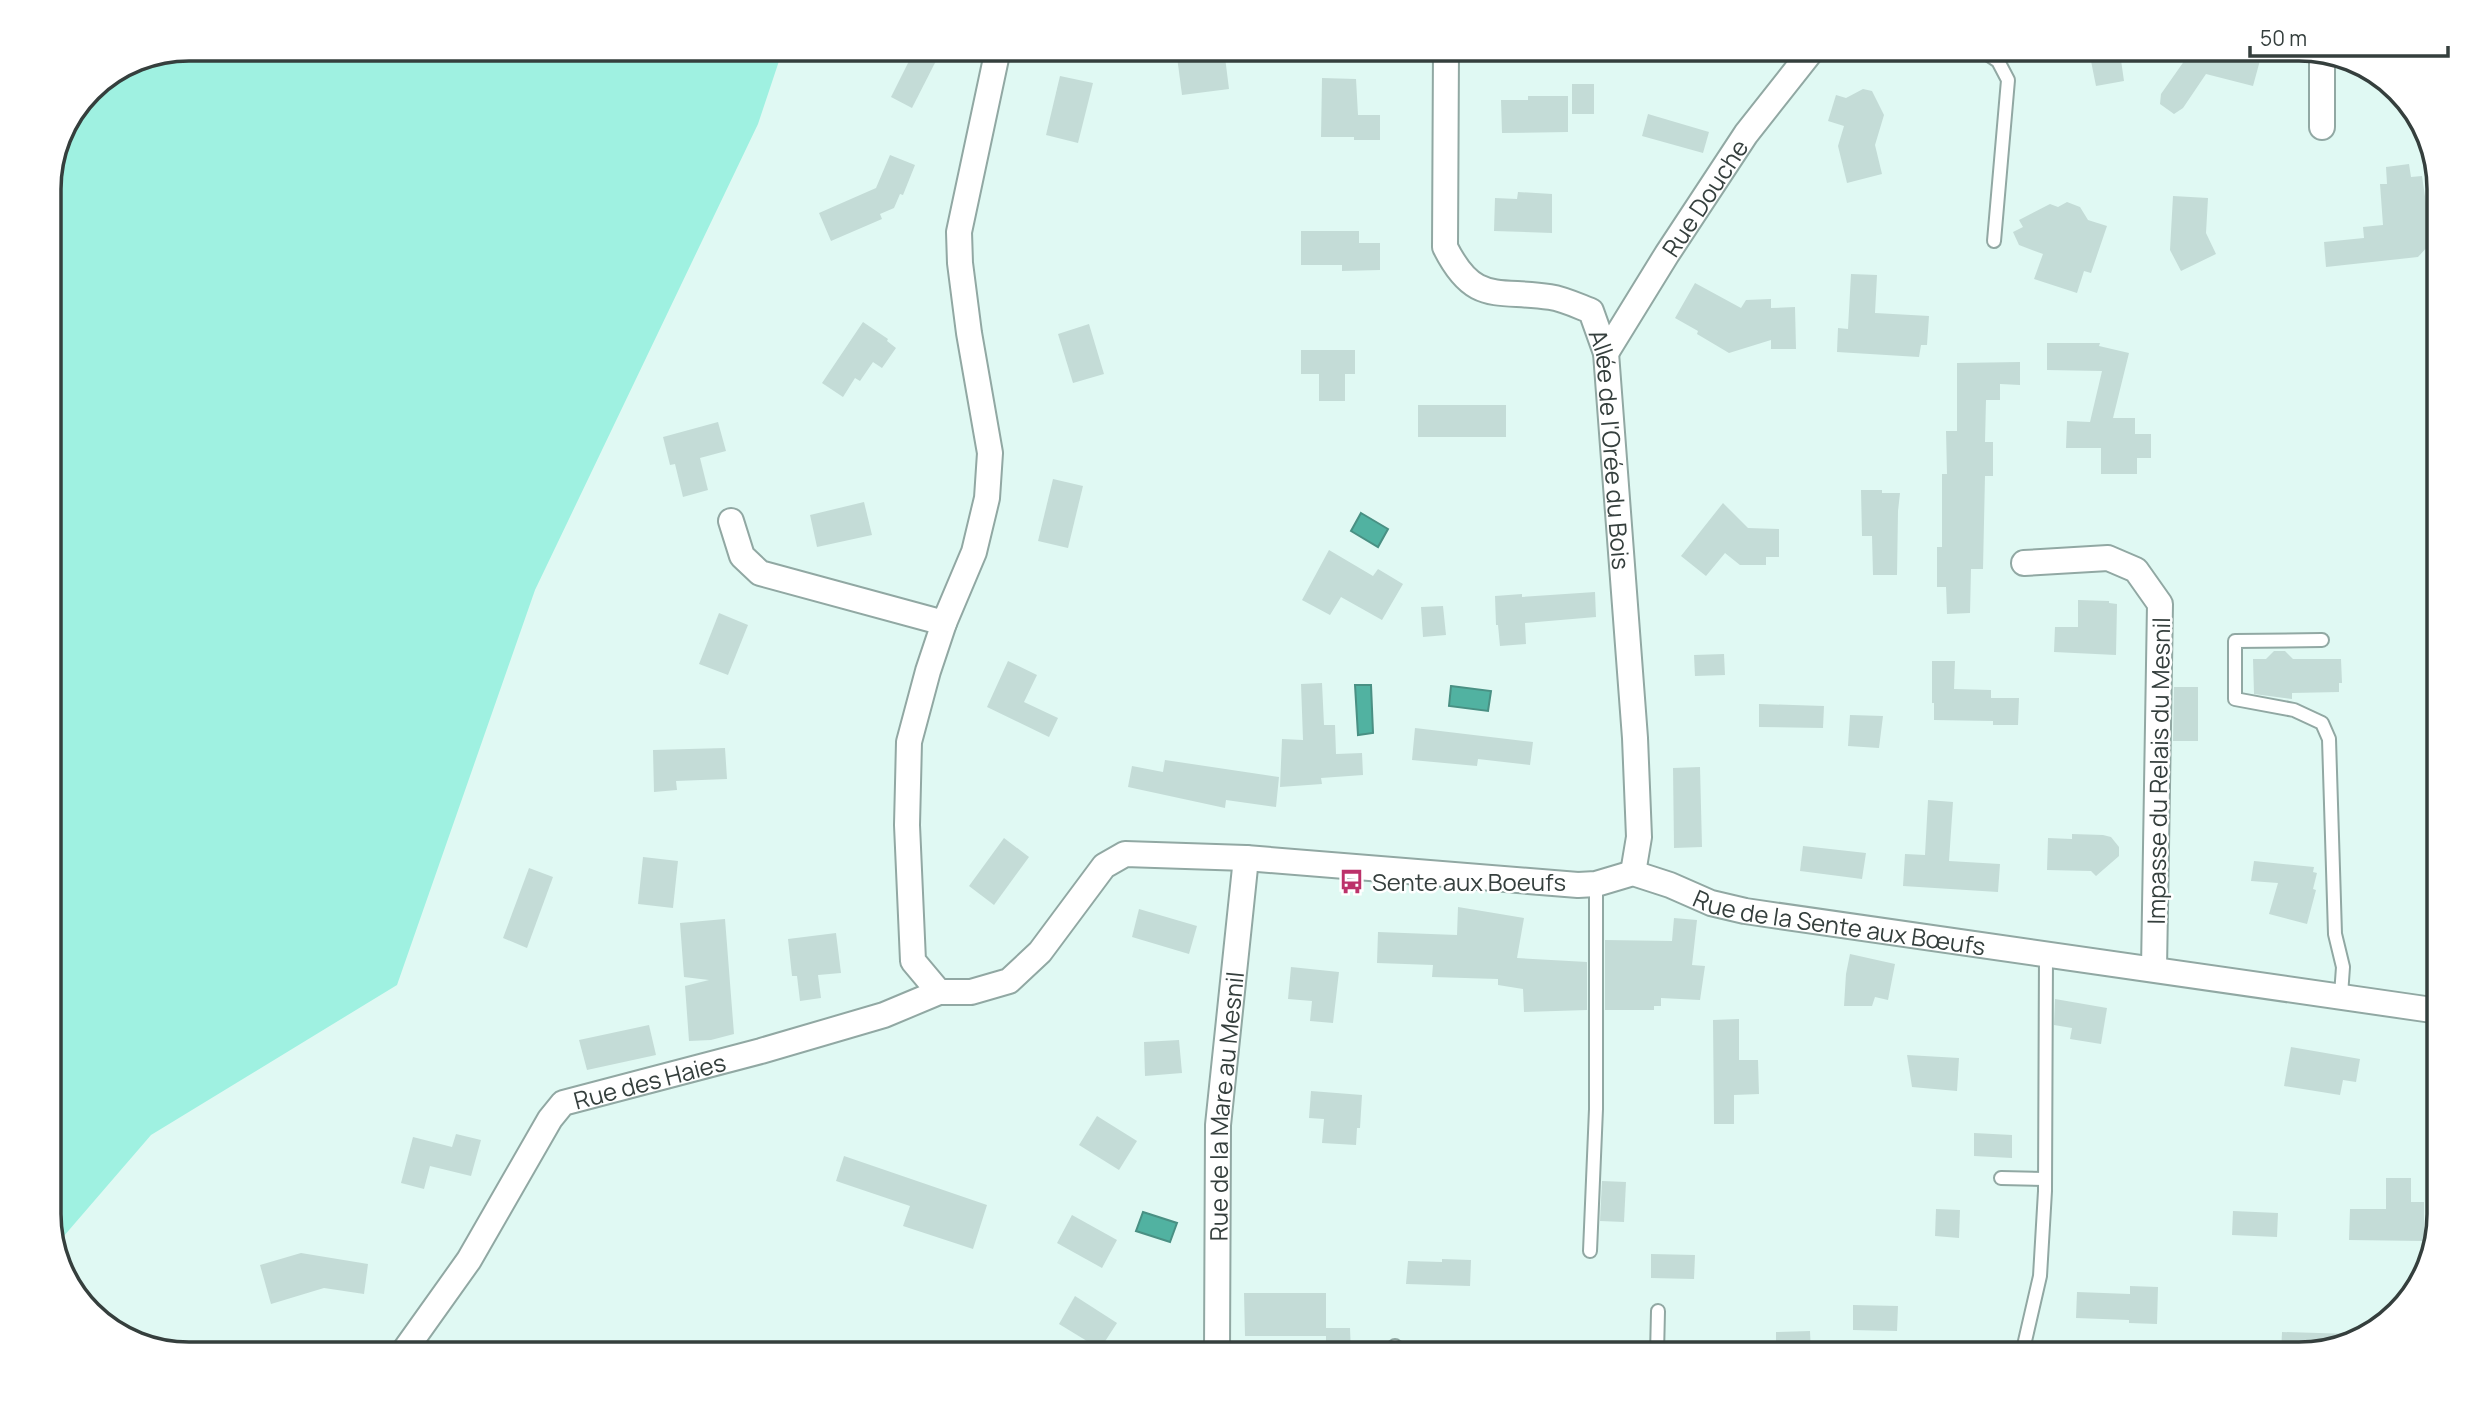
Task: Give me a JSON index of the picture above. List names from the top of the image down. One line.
{"streets":{"street":["Rue Douche","Allée de l'Orée du Bois","Impasse du Relais du Mesnil","Rue de la Sente aux Bœufs","Rue des Haies","Rue de la Mare au Mesnil"]},"crossings":[["Rue Douche","Allée de l'Orée du Bois"],["Allée de l'Orée du Bois","Rue de la Sente aux Bœufs"],["Impasse du Relais du Mesnil","Rue de la Sente aux Bœufs"]],"places":{"bus stop":["Sente aux Boeufs"]},"scale_bar":"50 m"}
